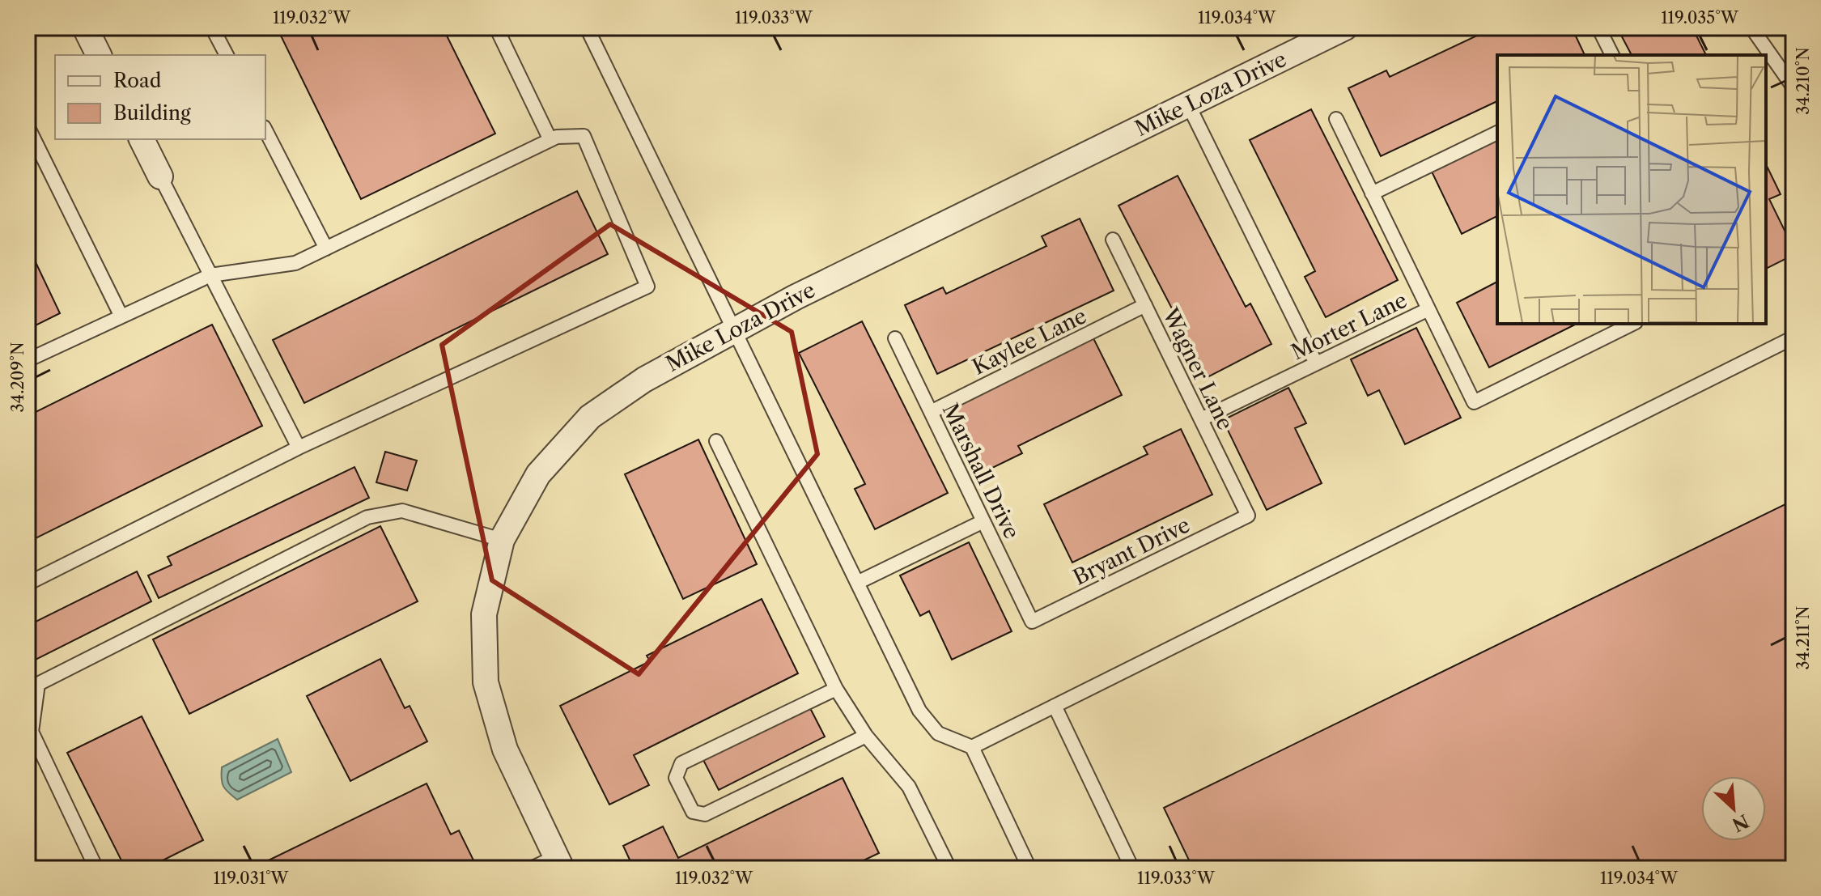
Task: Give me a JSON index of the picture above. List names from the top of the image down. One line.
{"streets":{"street":["Mike Loza Drive"],"lane":["Morter Lane","Kaylee Lane","Wagner Lane","Marshall Drive","Bryant Drive"]},"crossings":[["Morter Lane","Wagner Lane"],["Kaylee Lane","Wagner Lane"],["Kaylee Lane","Marshall Drive"],["Wagner Lane","Bryant Drive"],["Marshall Drive","Bryant Drive"]],"legend":["Road","Building"],"north":"bottom right","coordinates":["119.032°W","119.033°W","119.034°W","119.035°W","34.210°N","34.209°N","34.211°N","119.031°W"]}
